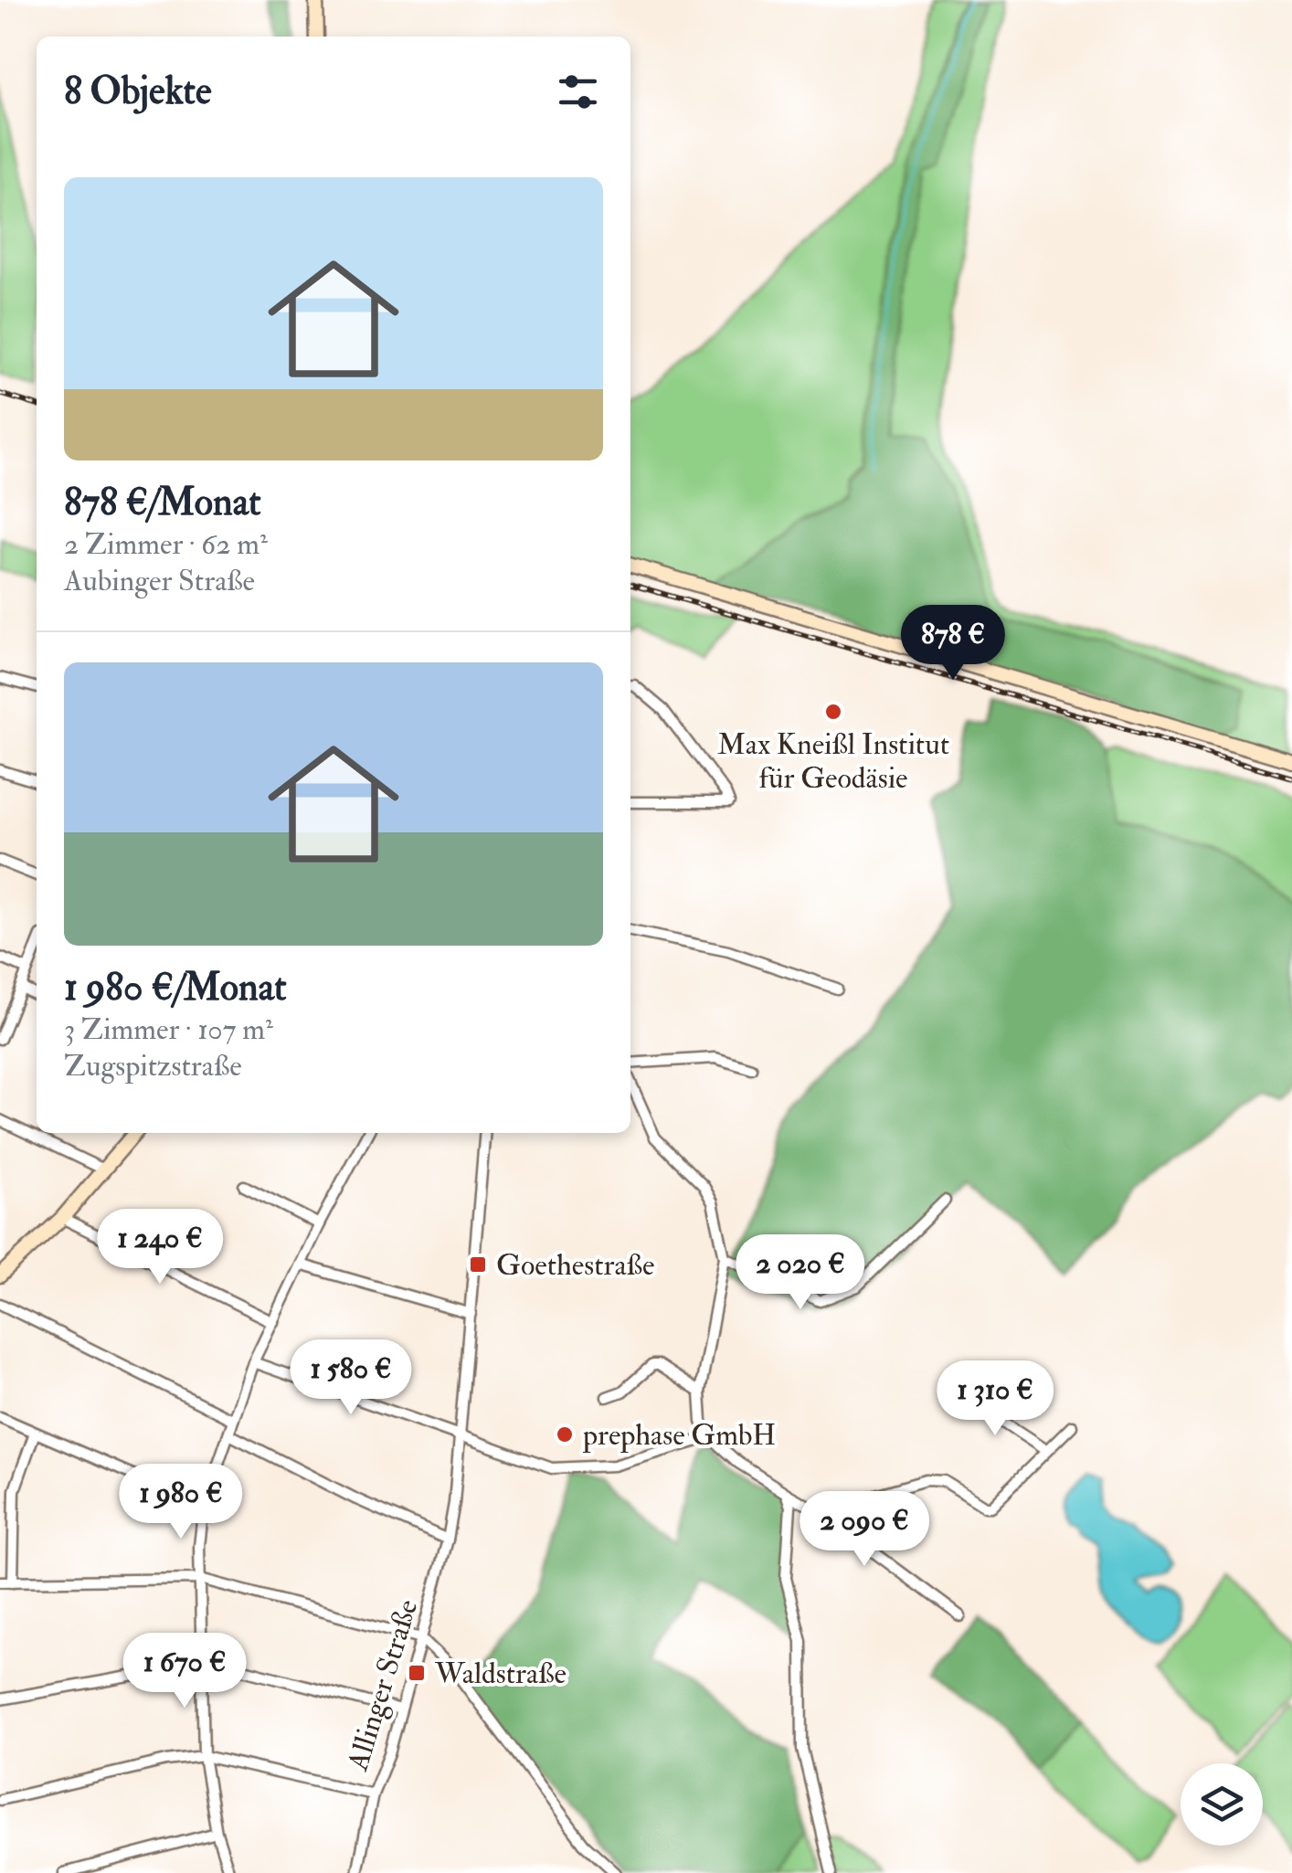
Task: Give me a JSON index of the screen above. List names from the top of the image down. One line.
{"streets":{"street":["Allinger Straße"]},"places":{"other":["Max Kneißl Institut für Geodäsie","prephase GmbH"],"transit":["Goethestraße","Waldstraße"]},"page":{"heading":"8 Objekte","list":[{"name":"878 €/Monat","note":"2 Zimmer · 62 m² · Aubinger Straße"},{"name":"1 980 €/Monat","note":"3 Zimmer · 107 m² · Zugspitzstraße"}],"price":["878 €","1 240 €","2 020 €","1 580 €","1 310 €","1 980 €","2 090 €","1 670 €"]}}
